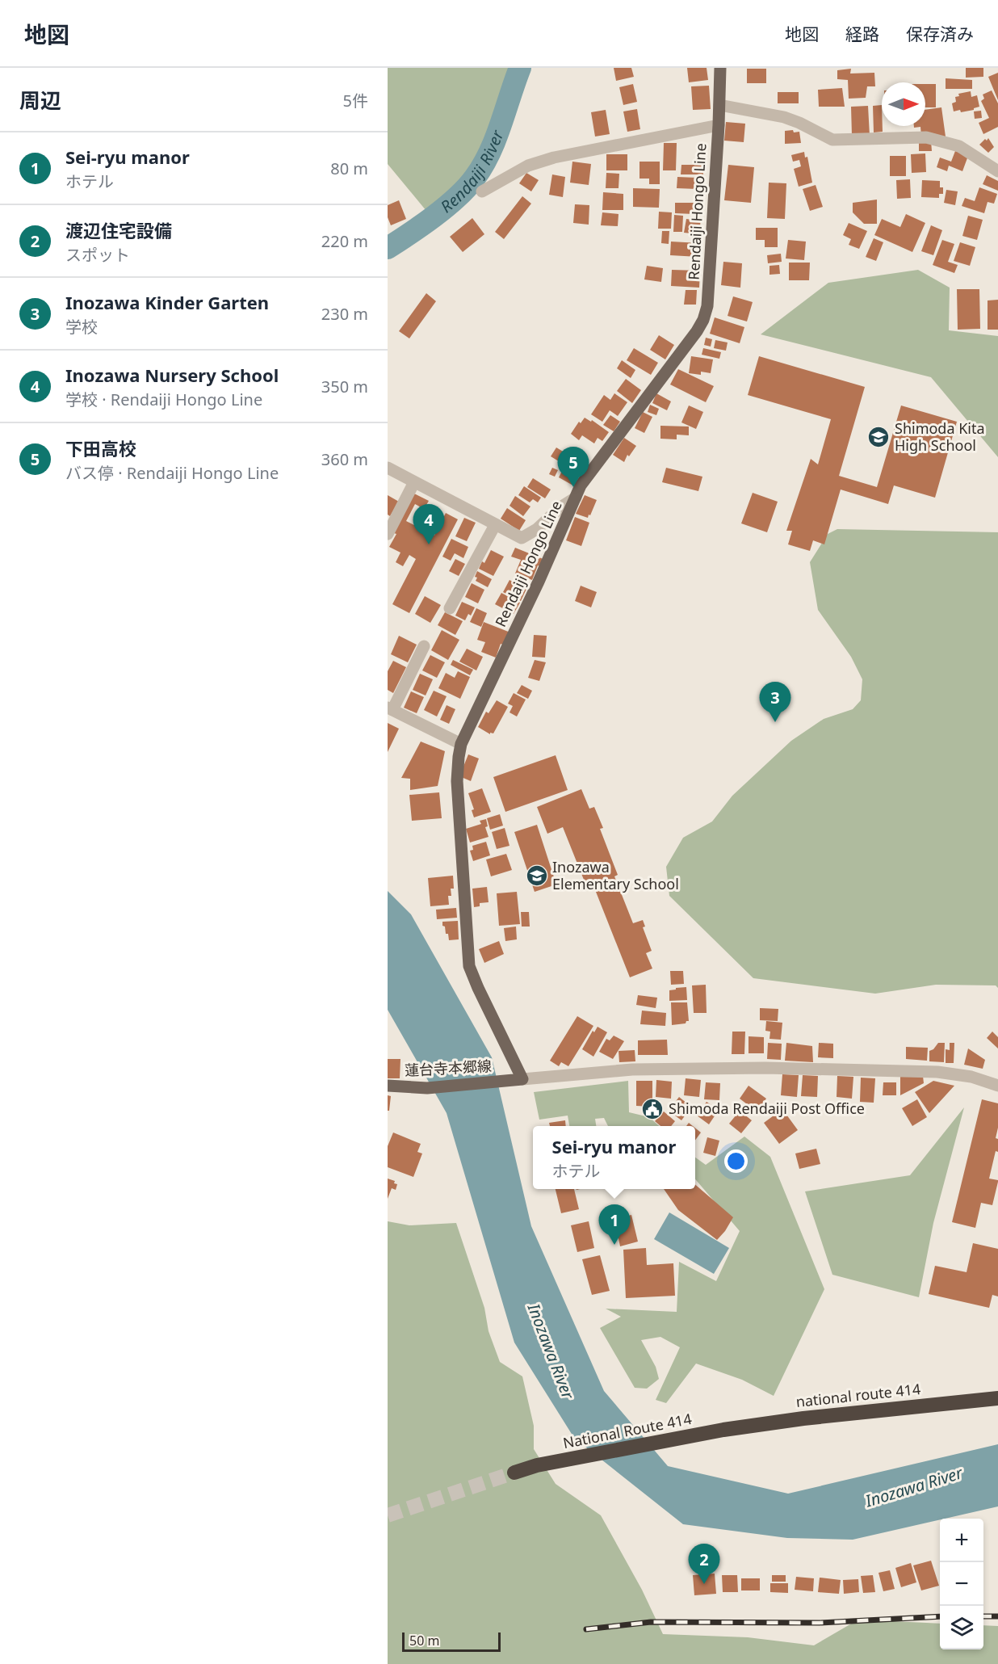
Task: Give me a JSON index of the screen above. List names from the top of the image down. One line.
{"streets":{"highway":["national route 414","National Route 414"],"main road":["Rendaiji Hongo Line","蓮台寺本郷線"]},"crossings":[["Rendaiji Hongo Line","蓮台寺本郷線"],["national route 414","National Route 414"]],"water":["Rendaiji River","Inozawa River"],"places":{"school or university":["Shimoda Kita High School","Inozawa Elementary School"],"public building":["Shimoda Rendaiji Post Office"]},"scale_bar":"50 m","north":"right","page":{"header":"地図","nav":["地図","経路","保存済み"],"heading":["周辺","5件"],"list":[{"mark":"1","name":"Sei-ryu manor","note":"ホテル","value":"80 m"},{"mark":"2","name":"渡辺住宅設備","note":"スポット","value":"220 m"},{"mark":"3","name":"Inozawa Kinder Garten","note":"学校","value":"230 m"},{"mark":"4","name":"Inozawa Nursery School","note":"学校 · Rendaiji Hongo Line","value":"350 m"},{"mark":"5","name":"下田高校","note":"バス停 · Rendaiji Hongo Line","value":"360 m"}],"pins":["5","4","3","1","2"],"popup":["Sei-ryu manor","ホテル"],"map_buttons":["+","−"],"scale":"50 m"}}
